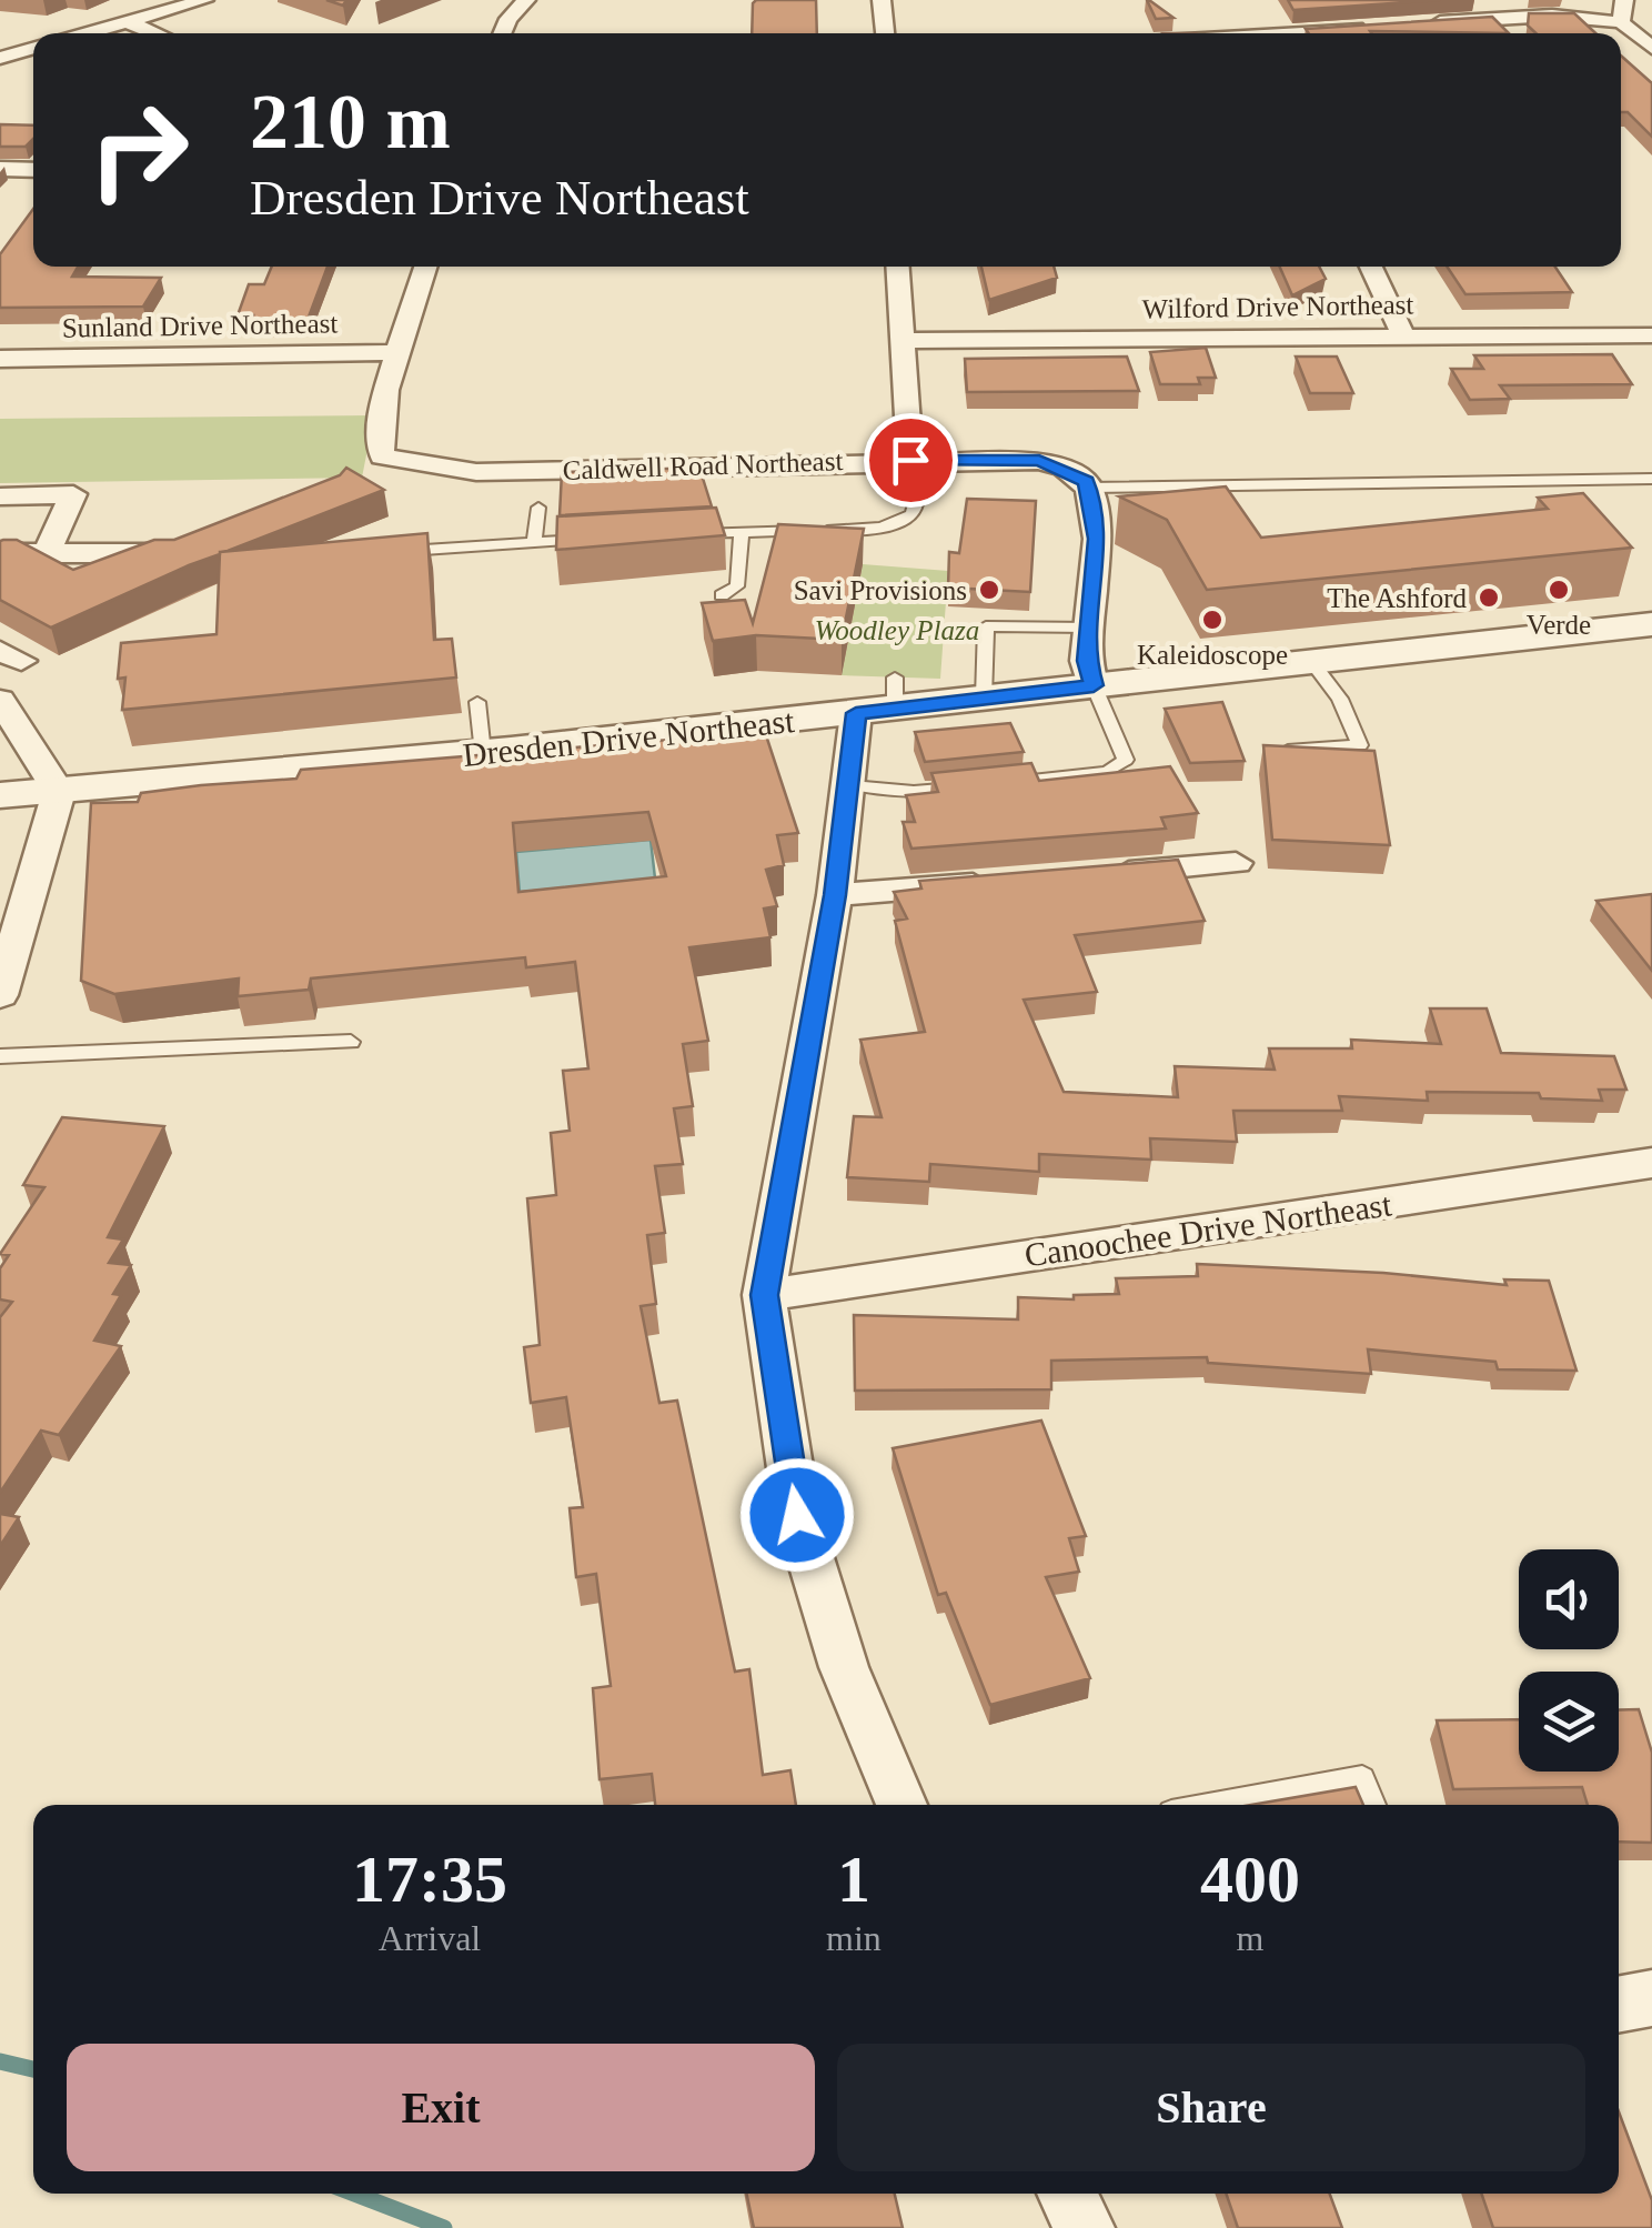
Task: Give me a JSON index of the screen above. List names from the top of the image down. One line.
{"streets":{"street":["Wilford Drive Northeast","Sunland Drive Northeast","Caldwell Road Northeast","Dresden Drive Northeast","Canoochee Drive Northeast"]},"crossings":[["Sunland Drive Northeast","Caldwell Road Northeast"]],"parks":["Woodley Plaza"],"places":["Savi Provisions","Verde","The Ashford","Kaleidoscope"],"page":{"turn":["210 m","Dresden Drive Northeast"],"eta":["17:35","Arrival","1","min","400","m"],"buttons":["Exit","Share"]}}
